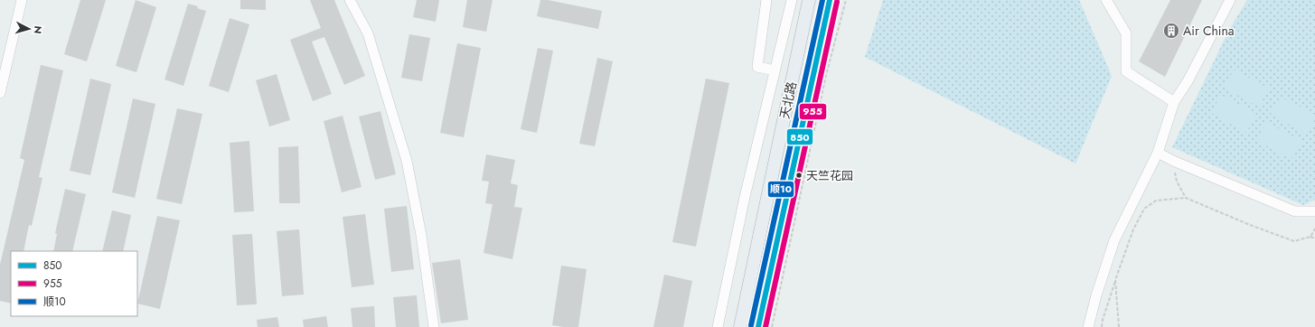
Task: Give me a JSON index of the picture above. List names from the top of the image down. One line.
{"streets":{"main road":["天北路"]},"places":{"building":["Air China"],"other":["天竺花园"]},"lines":["transit line 850","transit line 顺10","transit line 955"],"legend":["850","955","顺10"],"north":"right"}
